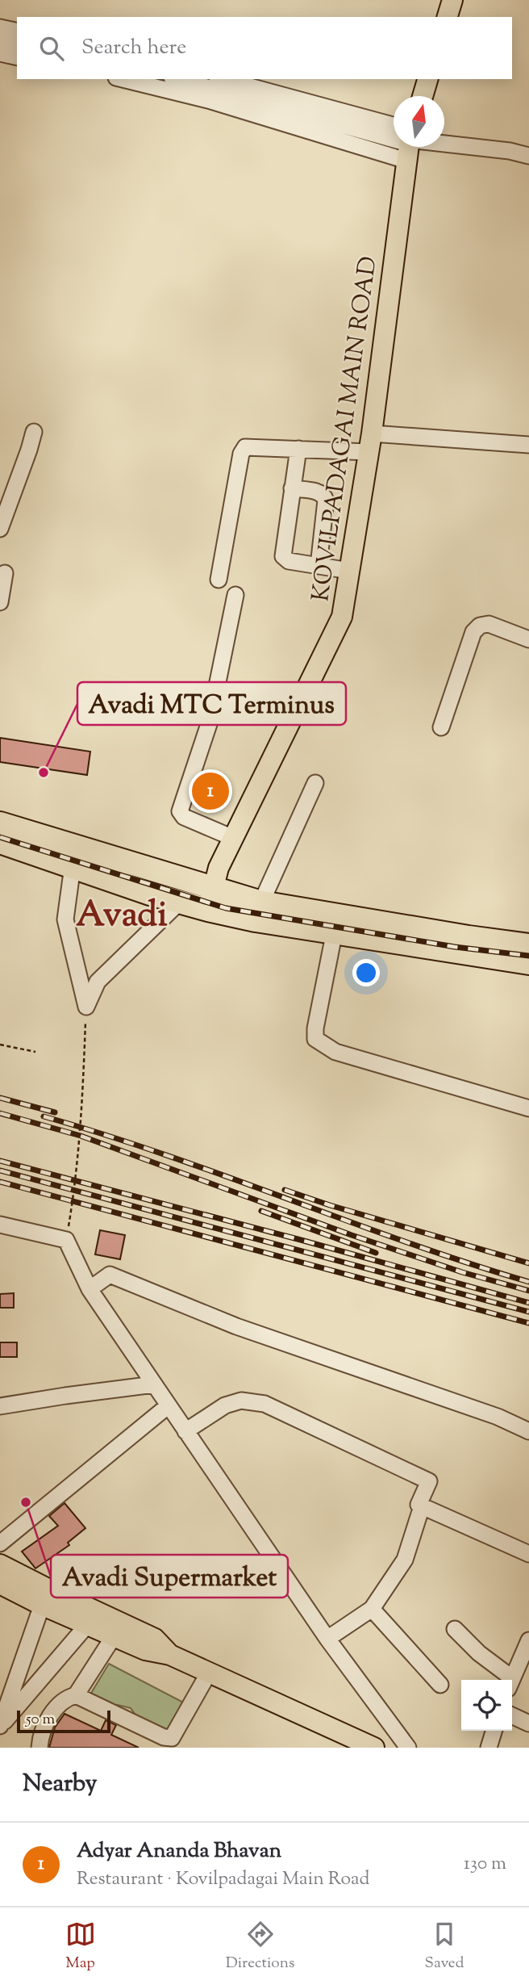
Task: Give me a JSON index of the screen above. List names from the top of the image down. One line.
{"streets":{"main road":["KOVILPADAGAI MAIN ROAD"]},"districts":["Avadi"],"places":["Avadi MTC Terminus","Avadi Supermarket"],"scale_bar":"50 m","north":"top","page":{"search":"Search here","pins":"1","scale":"50 m","heading":"Nearby","list":[{"mark":"1","name":"Adyar Ananda Bhavan","note":"Restaurant · Kovilpadagai Main Road","value":"130 m"}],"nav":["Map","Directions","Saved"]}}
